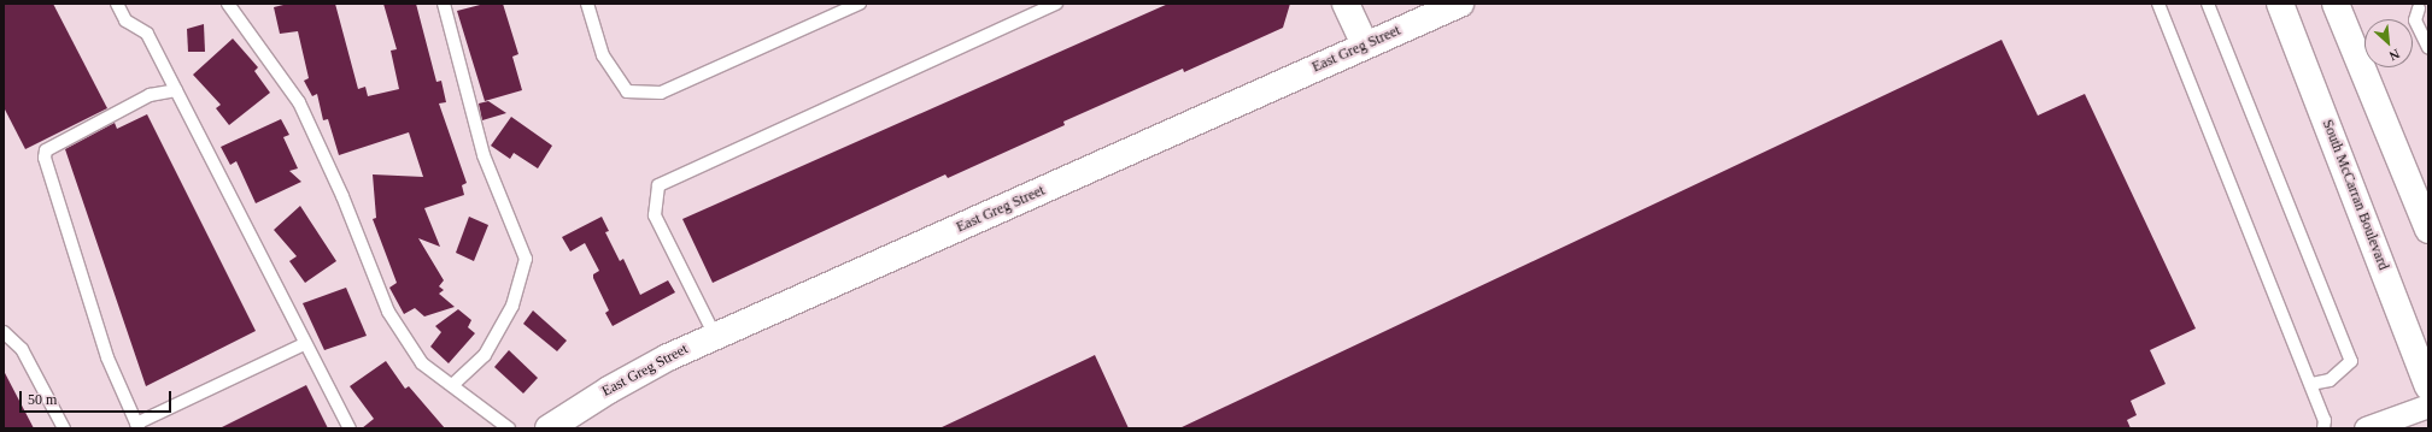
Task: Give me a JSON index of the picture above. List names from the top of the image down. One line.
{"streets":{"main road":["East Greg Street","South McCarran Boulevard"]},"scale_bar":"50 m","north":"bottom right"}
